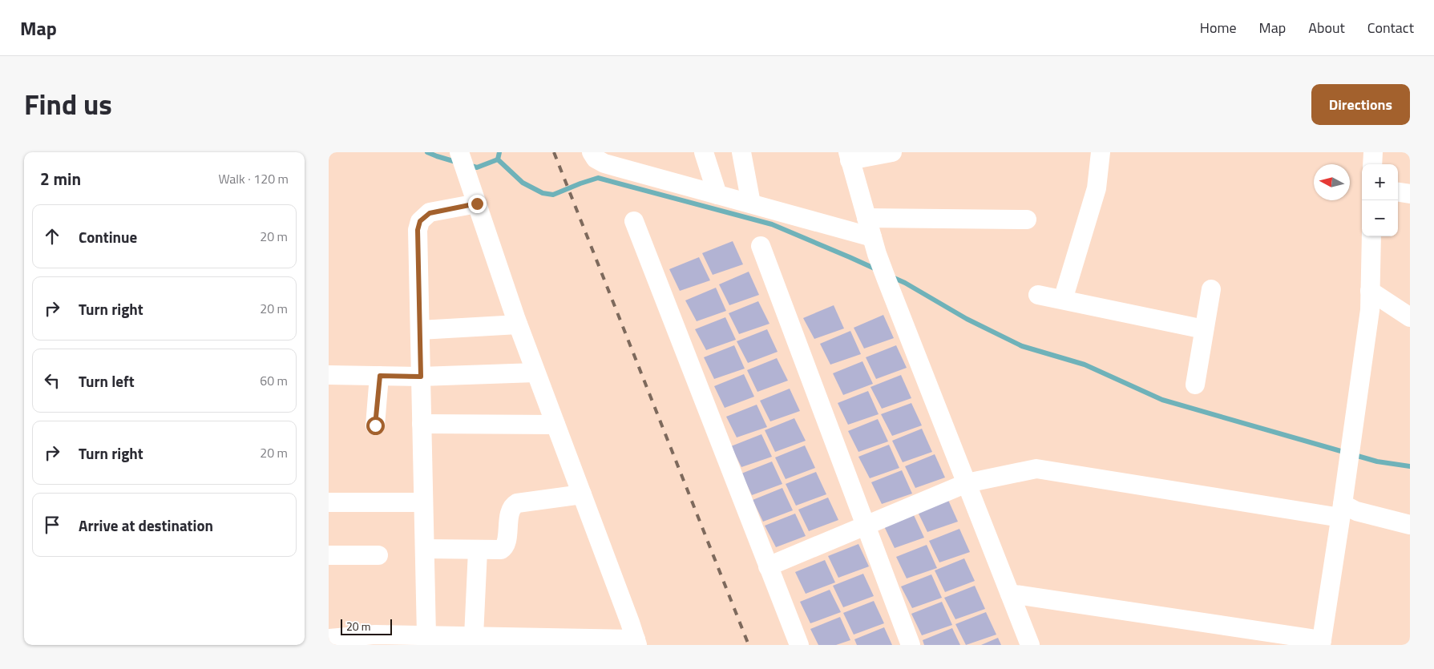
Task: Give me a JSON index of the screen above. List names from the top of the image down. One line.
{"scale_bar":"20 m","north":"left","page":{"header":"Map","nav":["Home","Map","About","Contact"],"title":"Find us","buttons":"Directions","heading":["2 min","Walk · 120 m"],"map_buttons":["+","−"],"list":[["Continue","20 m"],["Turn right","20 m"],["Turn left","60 m"],["Turn right","20 m"],"Arrive at destination"],"scale":"20 m"}}
